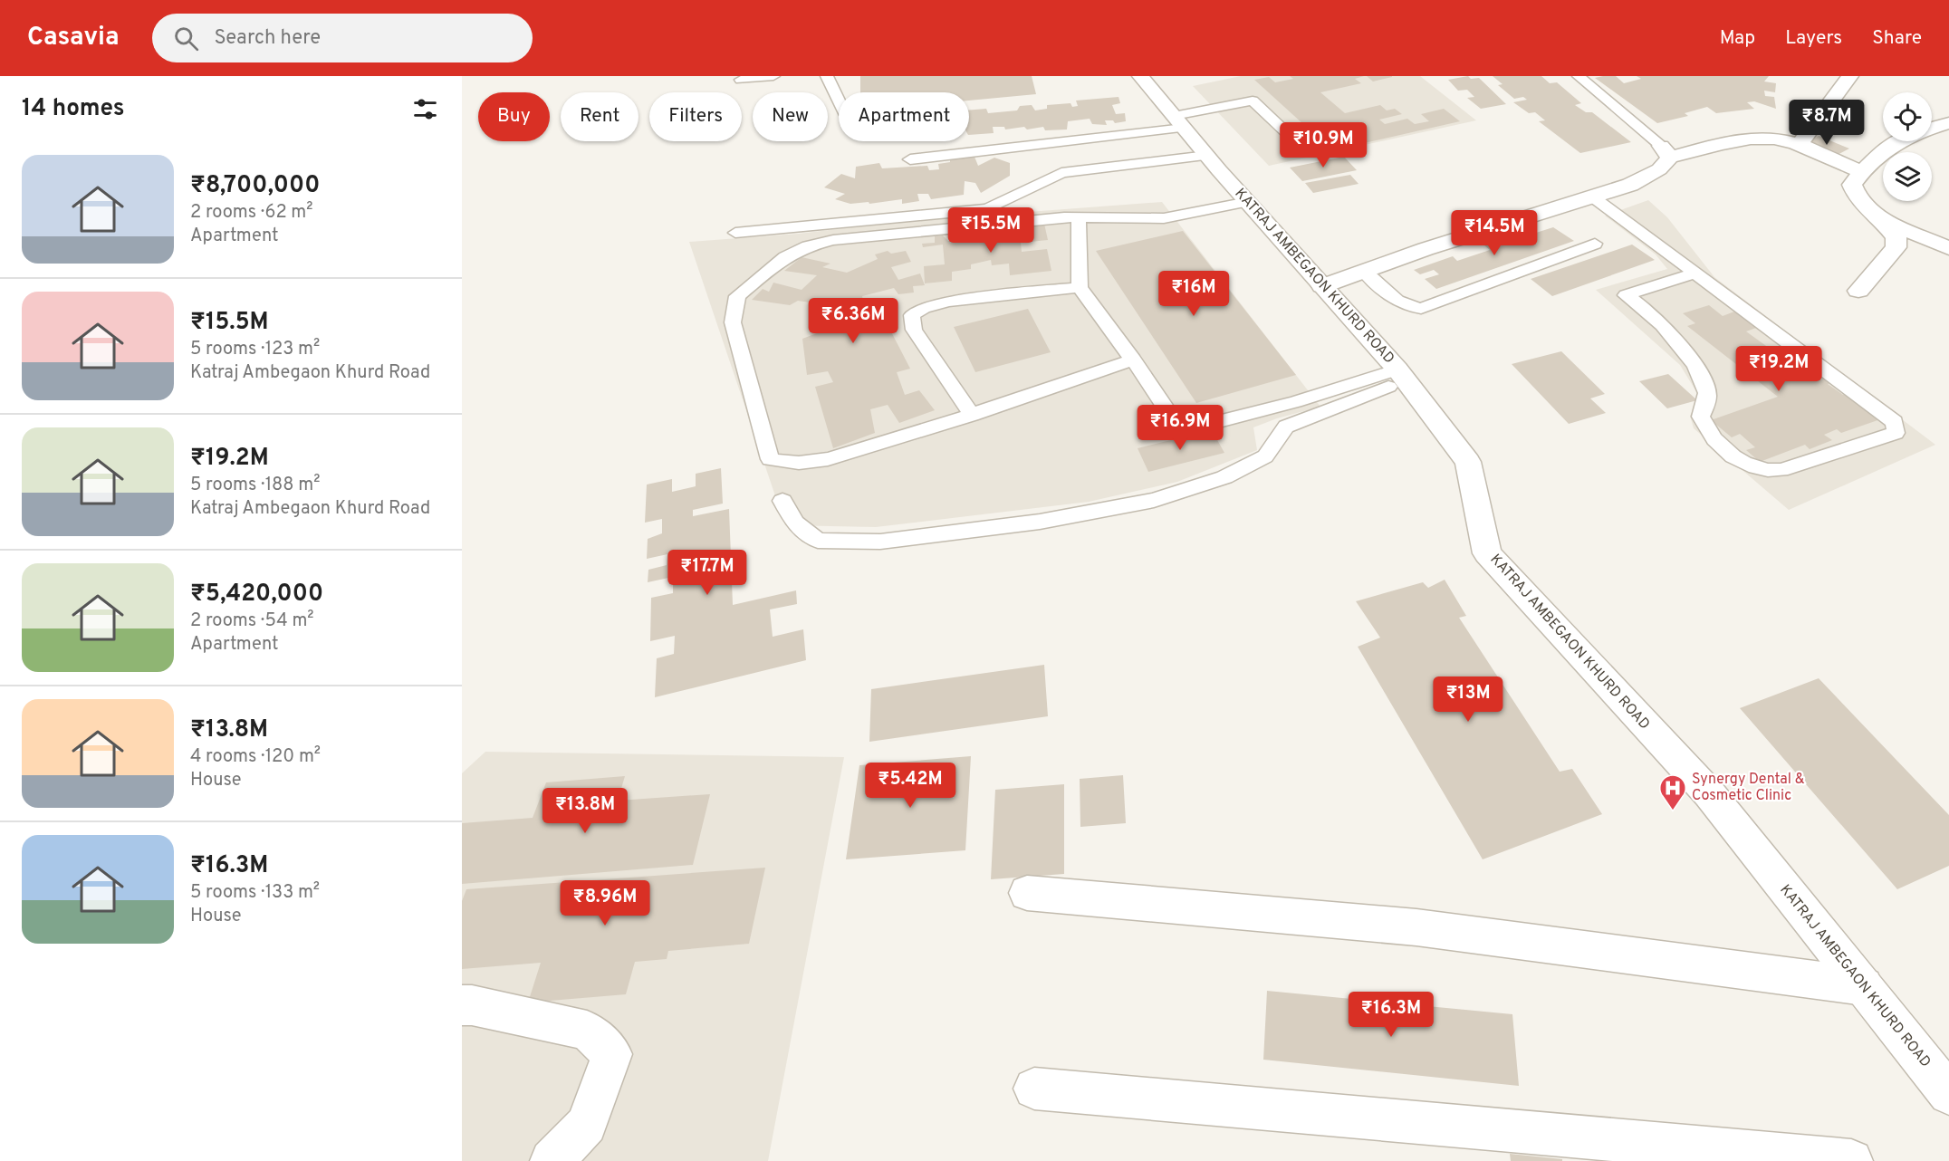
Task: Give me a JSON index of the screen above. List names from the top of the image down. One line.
{"streets":{"street":["KATRAJ AMBEGAON KHURD ROAD"]},"places":{"hospital":["Synergy Dental & Cosmetic Clinic"]},"page":{"header":"Casavia","search":"Search here","nav":["Map","Layers","Share"],"heading":"14 homes","chip":["Buy","Rent","Filters","New","Apartment"],"price":["₹8.7M","₹10.9M","₹15.5M","₹14.5M","₹16M","₹6.36M","₹19.2M","₹16.9M","₹17.7M","₹13M","₹5.42M","₹13.8M","₹8.96M","₹16.3M"],"list":[{"name":"₹8,700,000","note":"2 rooms · 62 m² · Apartment"},{"name":"₹15.5M","note":"5 rooms · 123 m² · Katraj Ambegaon Khurd Road"},{"name":"₹19.2M","note":"5 rooms · 188 m² · Katraj Ambegaon Khurd Road"},{"name":"₹5,420,000","note":"2 rooms · 54 m² · Apartment"},{"name":"₹13.8M","note":"4 rooms · 120 m² · House"},{"name":"₹16.3M","note":"5 rooms · 133 m² · House"}]}}
